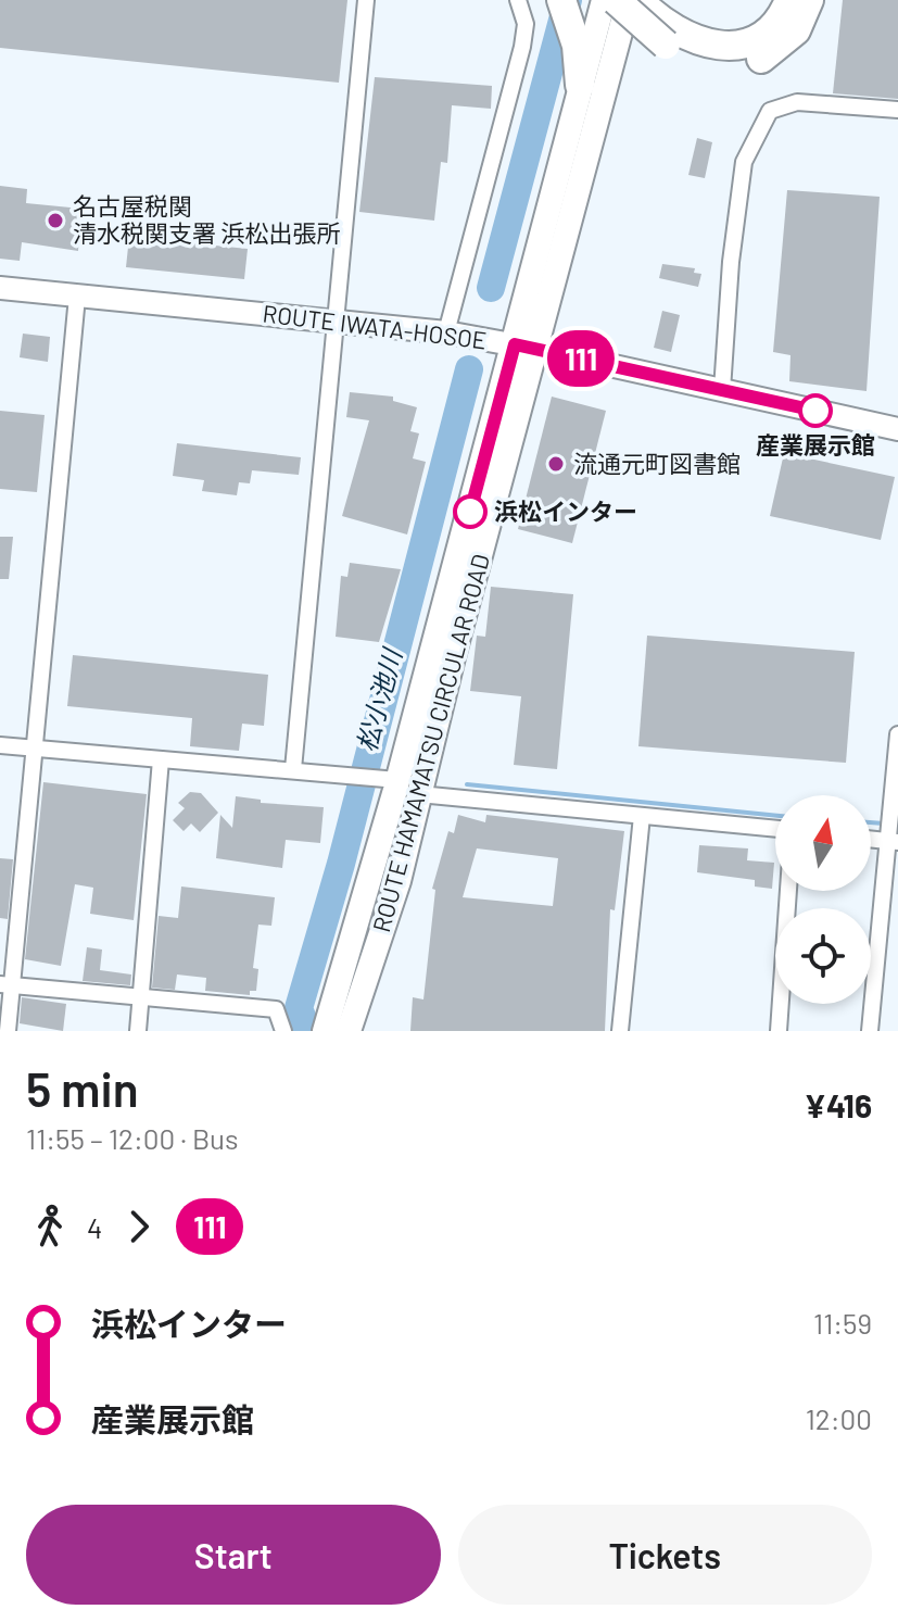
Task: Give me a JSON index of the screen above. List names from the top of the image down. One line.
{"streets":{"main road":["ROUTE IWATA-HOSOE","ROUTE HAMAMATSU CIRCULAR ROAD"]},"crossings":[["ROUTE IWATA-HOSOE","ROUTE HAMAMATSU CIRCULAR ROAD"]],"water":["松小池川"],"places":["名古屋税関 清水税関支署 浜松出張所","産業展示館","流通元町図書館","浜松インター"],"lines":["bus line 111"],"north":"top","page":{"on_map":"111","heading":["5 min","11:55 – 12:00 · Bus","¥416"],"legs":["4","111"],"list":[{"name":"浜松インター","value":"11:59"},{"name":"産業展示館","value":"12:00"}],"buttons":["Start","Tickets"]}}
